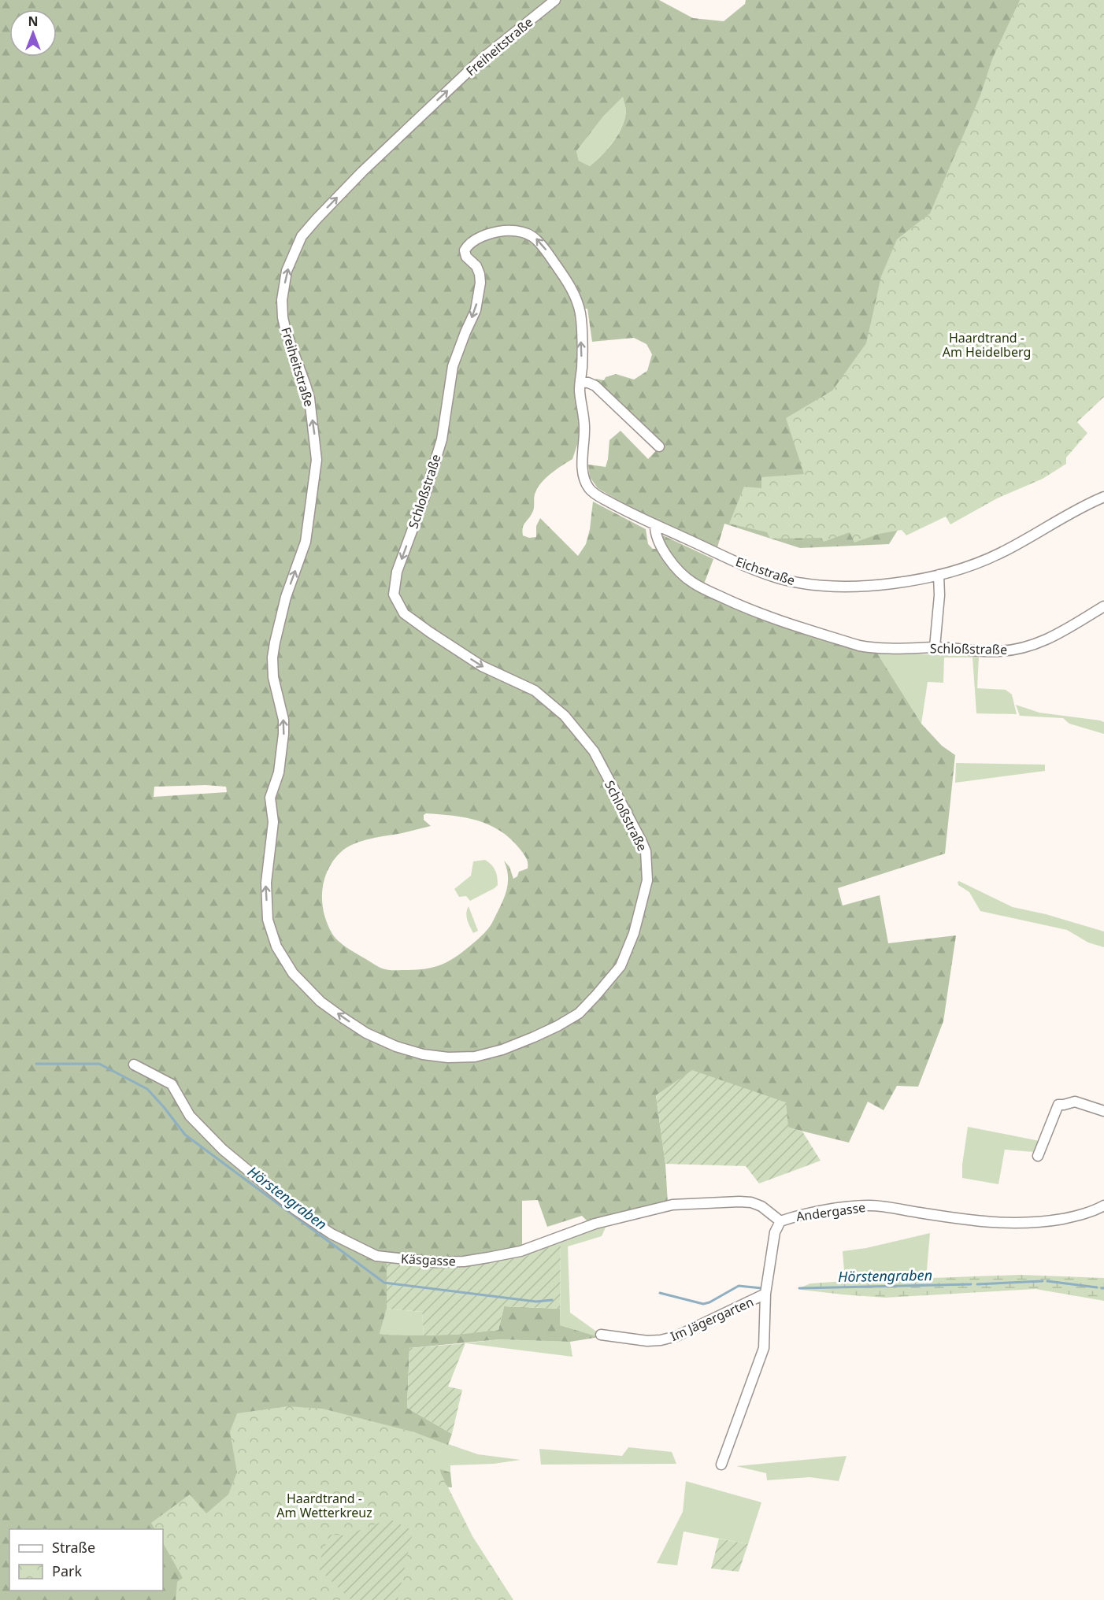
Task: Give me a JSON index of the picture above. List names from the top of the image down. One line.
{"streets":{"street":["Freiheitstraße","Schloßstraße","Eichstraße","Andergasse","Käsgasse","Im Jägergarten"]},"crossings":[["Freiheitstraße","Schloßstraße"],["Schloßstraße","Eichstraße"],["Andergasse","Käsgasse"],["Andergasse","Im Jägergarten"]],"one_way":["Freiheitstraße"],"water":["Hörstengraben"],"parks":["Haardtrand - Am Heidelberg","Haardtrand - Am Wetterkreuz"],"legend":["Straße","Park"],"north":"top"}
